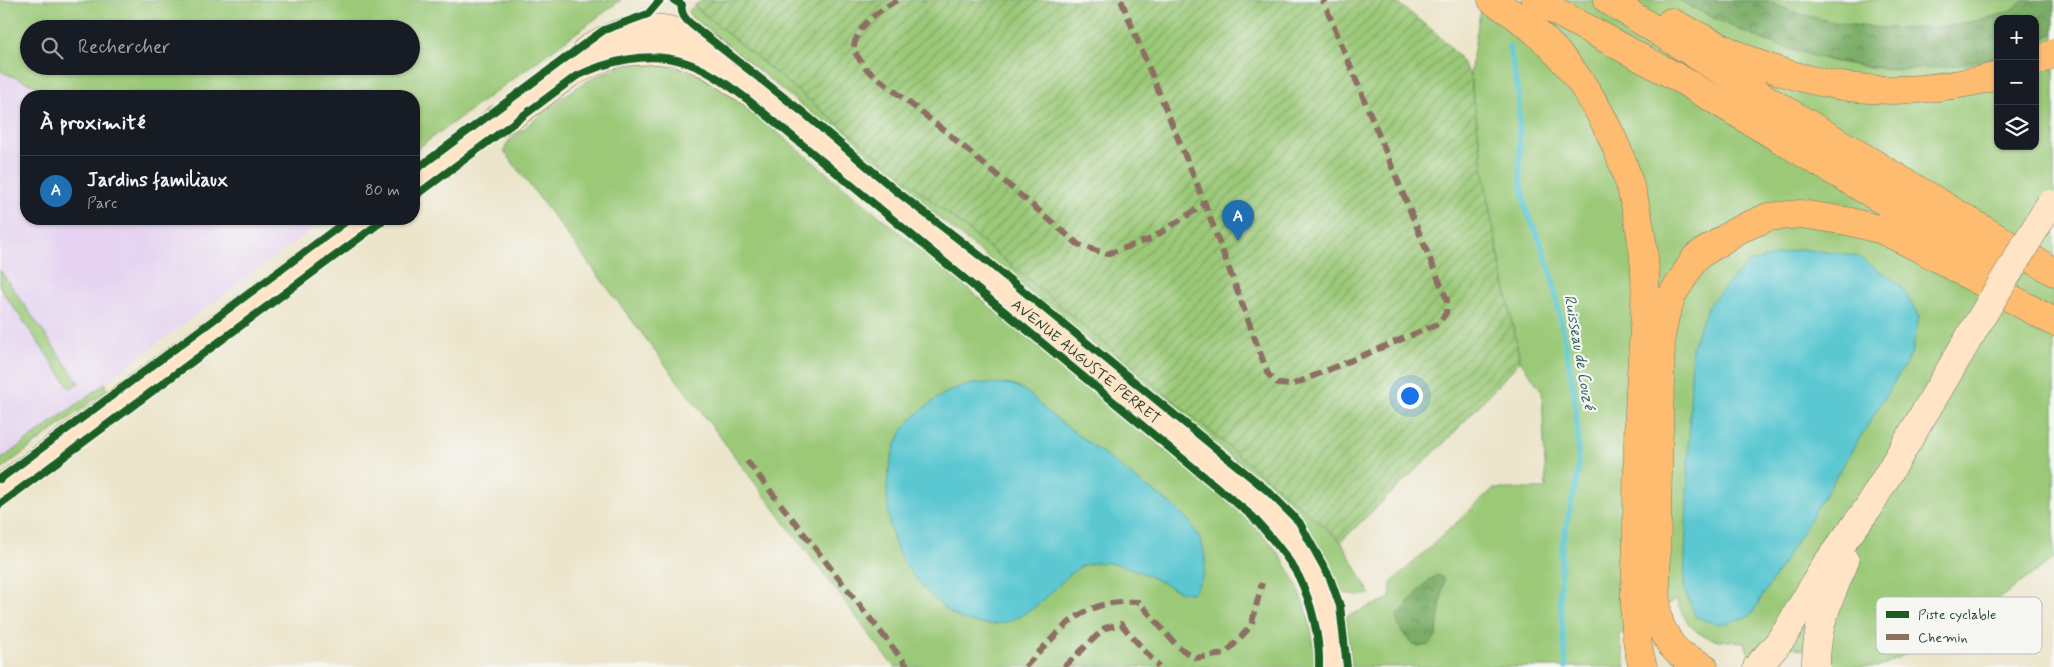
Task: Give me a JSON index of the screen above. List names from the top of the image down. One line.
{"streets":{"street":["AVENUE AUGUSTE PERRET"]},"water":["Ruisseau de Couzé"],"legend":["Piste cyclable","Chemin"],"page":{"map_buttons":["+","−"],"search":"Rechercher","heading":"À proximité","list":[{"mark":"A","name":"Jardins familiaux","note":"Parc","value":"80 m"}],"pins":"A"}}
